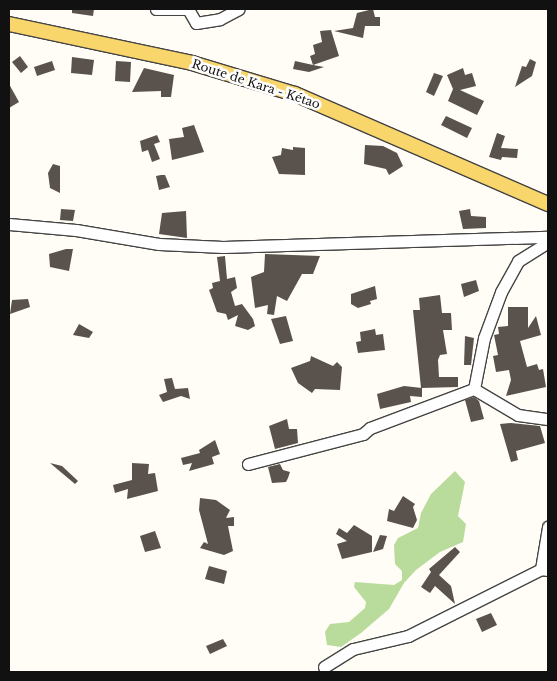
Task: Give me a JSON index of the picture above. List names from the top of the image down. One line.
{"streets":{"main road":["Route de Kara - Kétao"]}}
